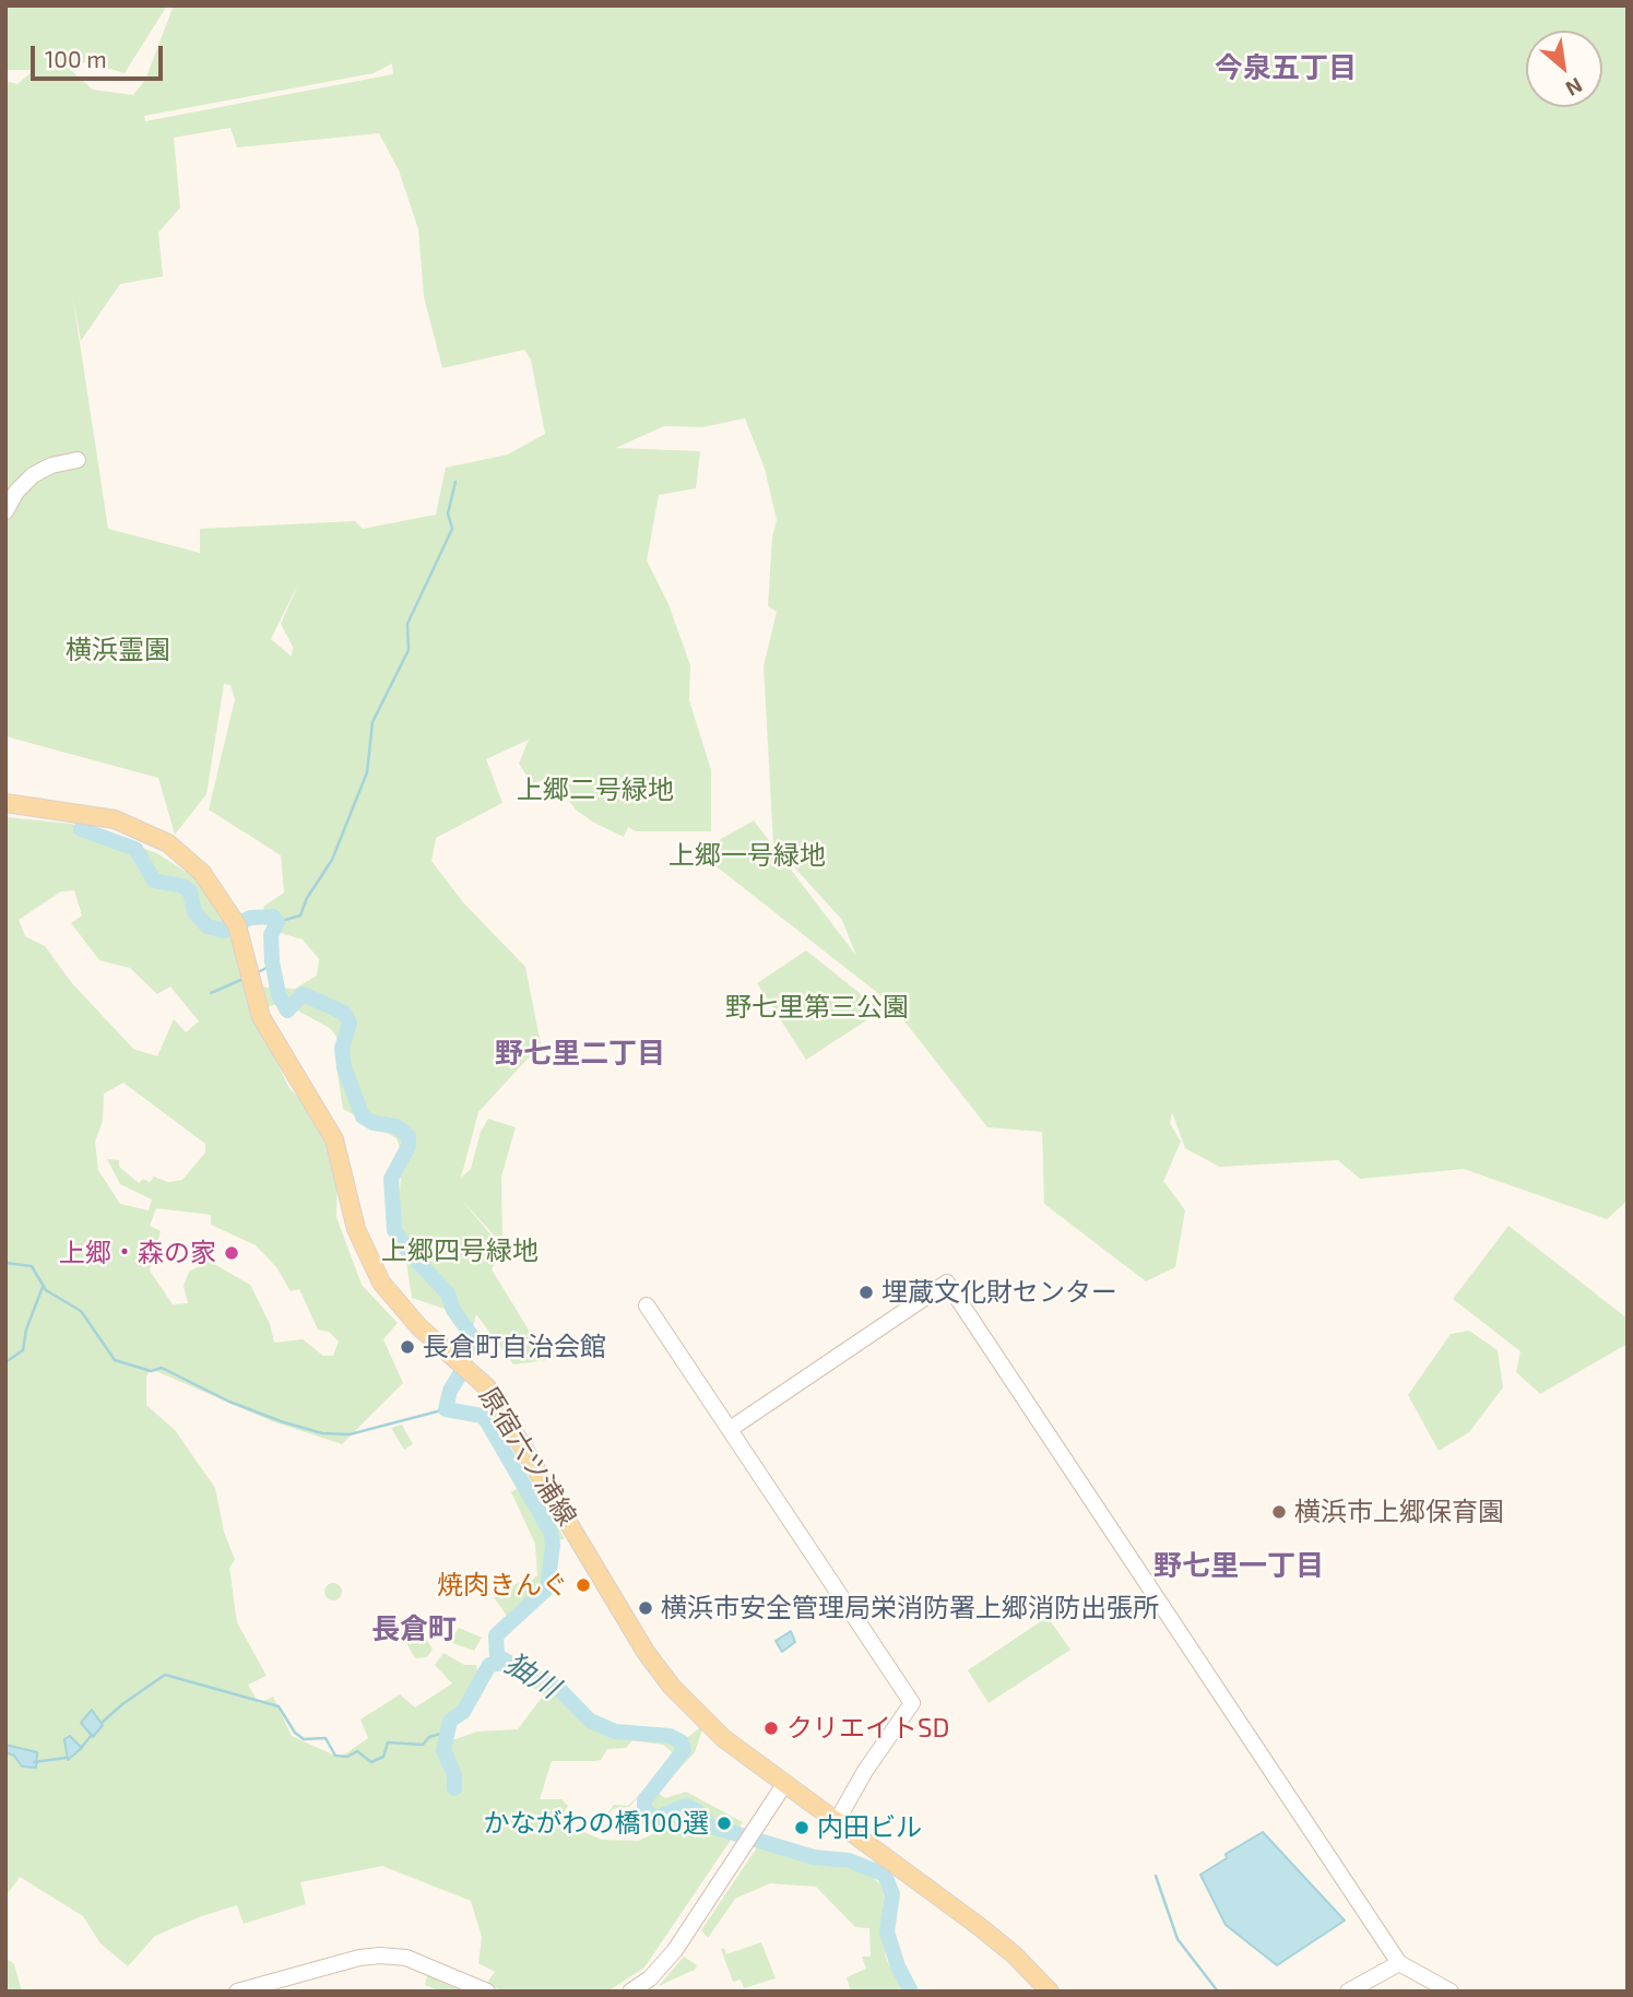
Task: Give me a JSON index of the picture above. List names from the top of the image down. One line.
{"streets":{"main road":["原宿六ツ浦線"]},"districts":["今泉五丁目","野七里二丁目","野七里一丁目","長倉町"],"water":["㹨川"],"parks":["横浜霊園","上郷二号緑地","上郷一号緑地","野七里第三公園","上郷四号緑地"],"places":["上郷・森の家","埋蔵文化財センター","長倉町自治会館","横浜市上郷保育園","焼肉きんぐ","横浜市安全管理局栄消防署上郷消防出張所","クリエイトSD","かながわの橋100選","内田ビル"],"scale_bar":"100 m","north":"bottom right"}
